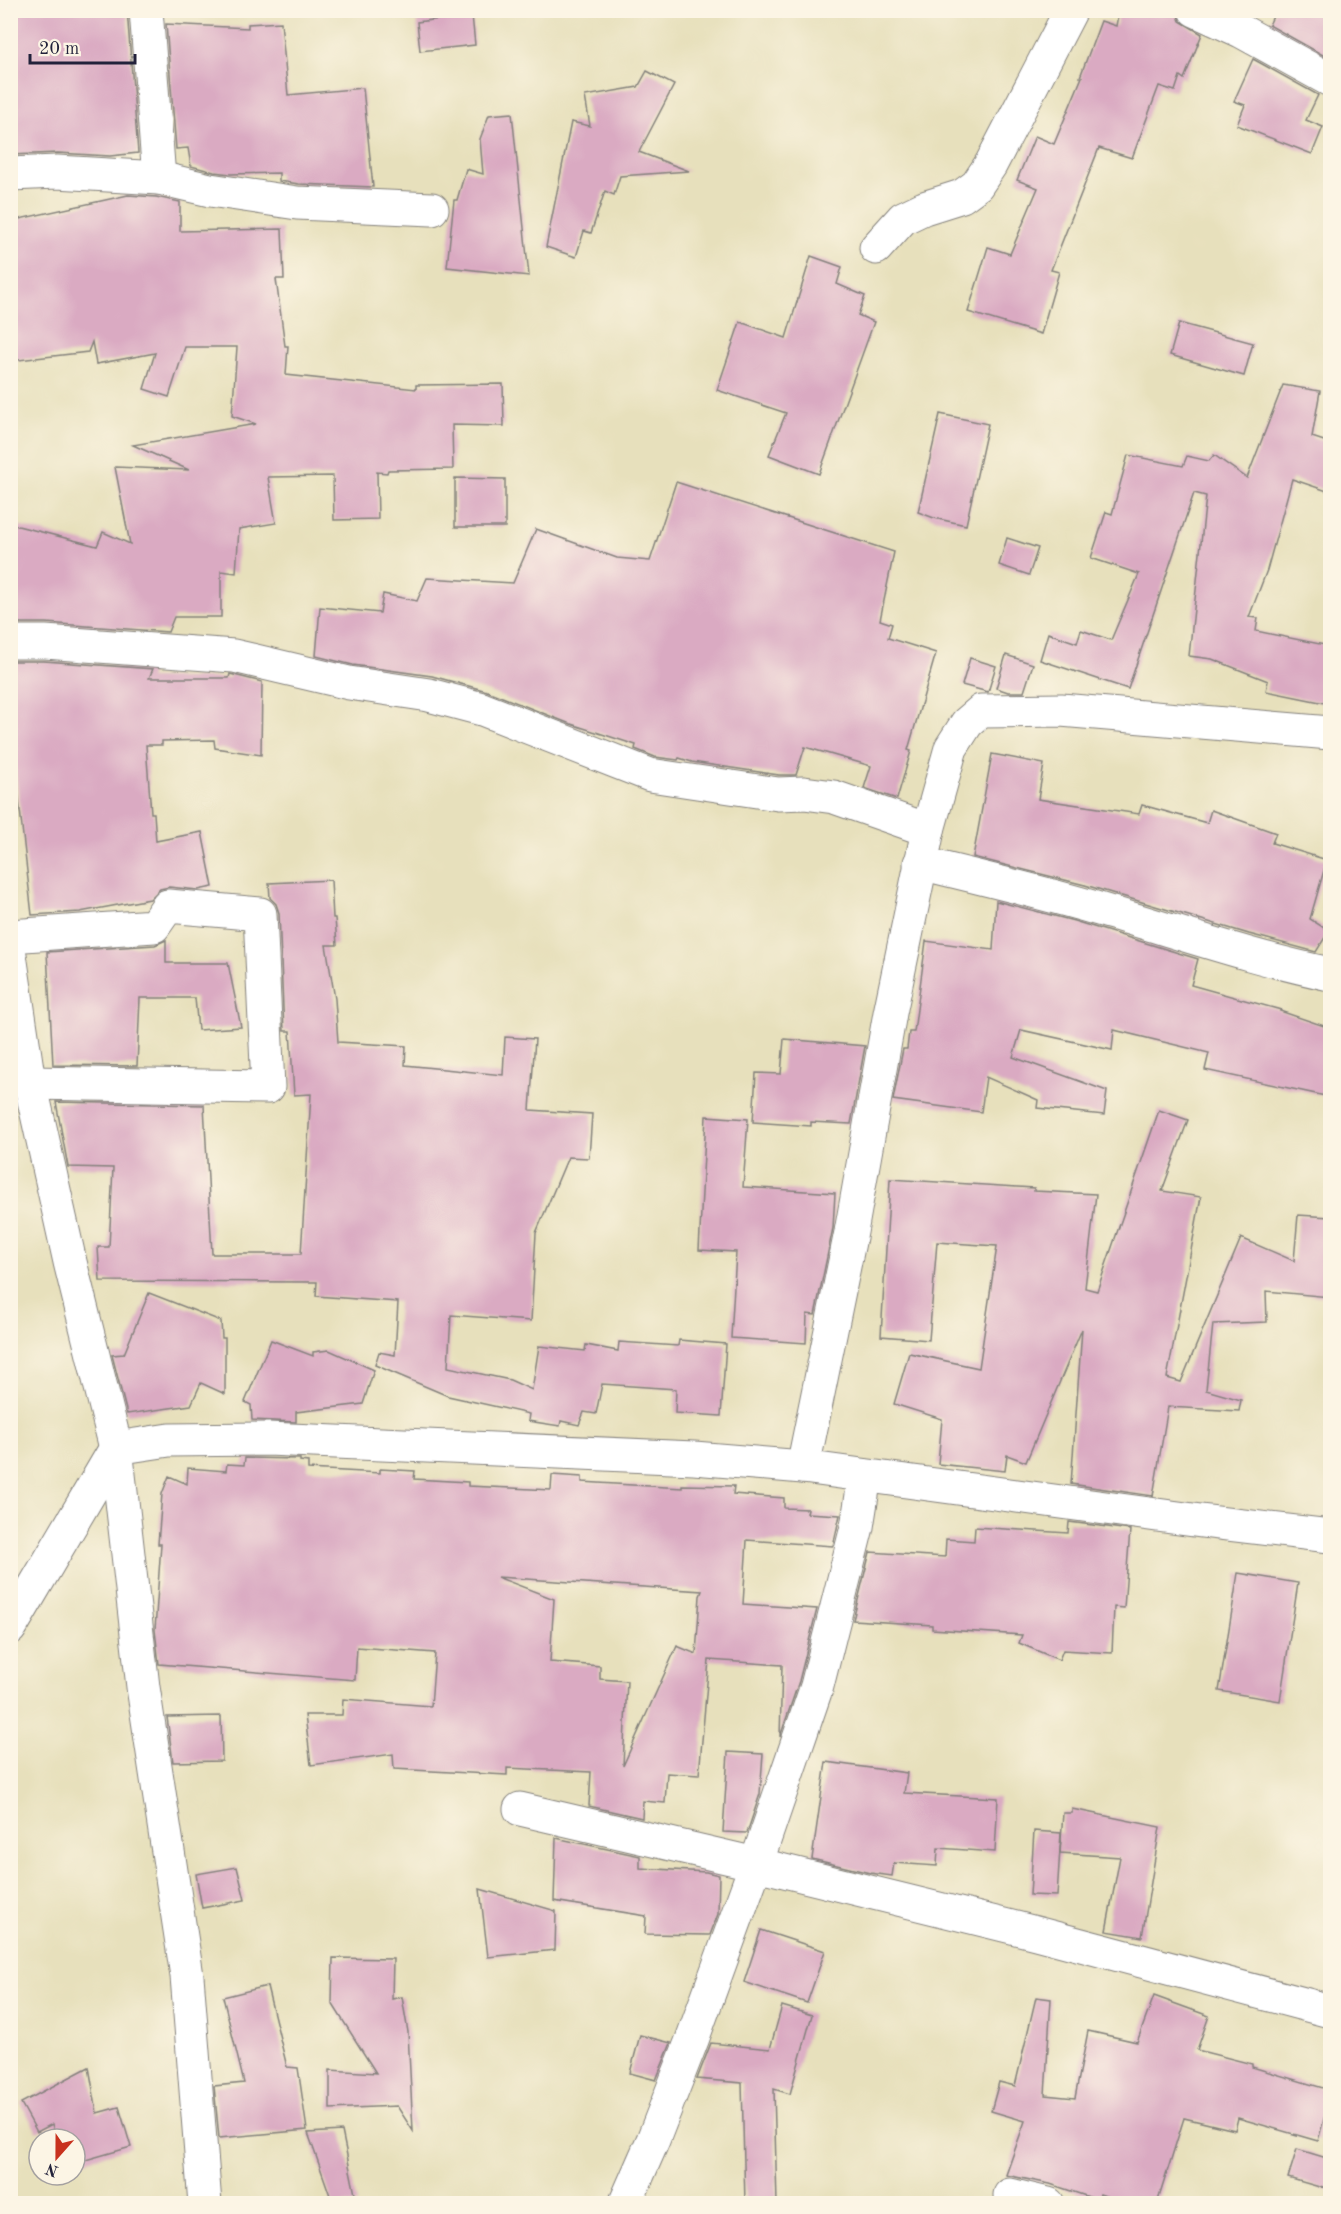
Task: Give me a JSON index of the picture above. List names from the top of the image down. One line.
{"scale_bar":"20 m","north":"bottom"}
